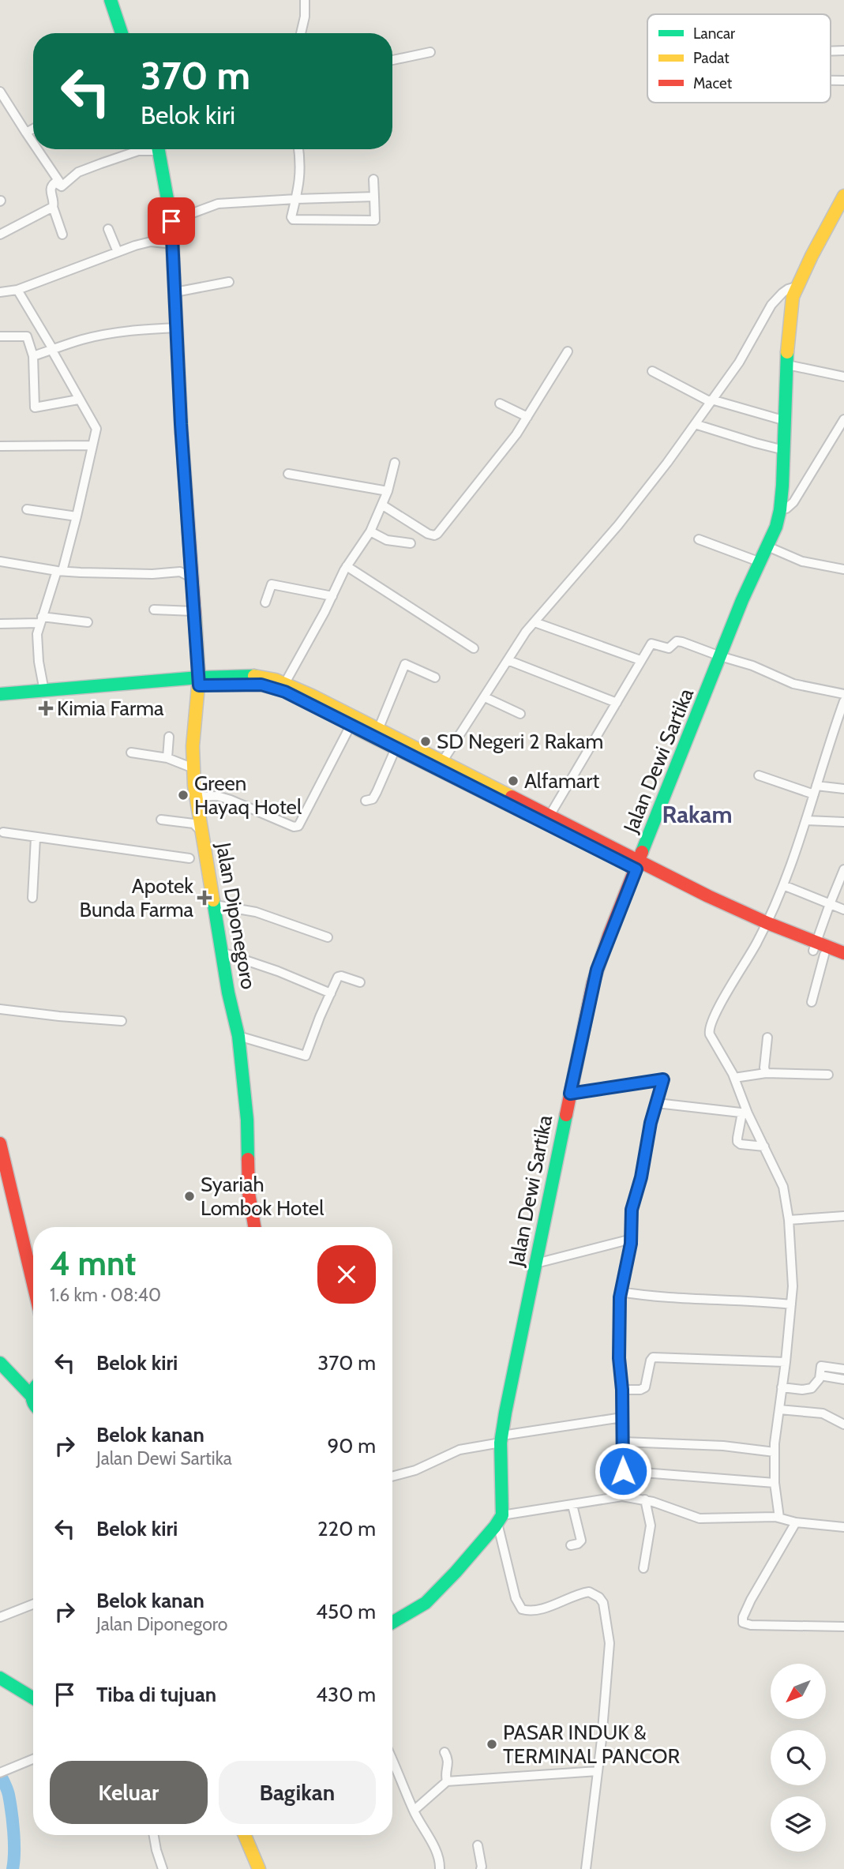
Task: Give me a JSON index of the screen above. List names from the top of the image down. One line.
{"streets":{"street":["Jalan Dewi Sartika","Jalan Diponegoro"]},"districts":["Rakam"],"places":{"health":["Kimia Farma","Apotek Bunda Farma"],"other":["SD Negeri 2 Rakam","Alfamart","Green Hayaq Hotel","Syariah Lombok Hotel","PASAR INDUK & TERMINAL PANCOR"]},"legend":["Lancar","Padat","Macet"],"north":"bottom left","page":{"turn":["370 m","Belok kiri"],"heading":["4 mnt","1.6 km · 08:40"],"list":[{"name":"Belok kiri","value":"370 m"},{"name":"Belok kanan","note":"Jalan Dewi Sartika","value":"90 m"},{"name":"Belok kiri","value":"220 m"},{"name":"Belok kanan","note":"Jalan Diponegoro","value":"450 m"},{"name":"Tiba di tujuan","value":"430 m"}],"buttons":["Keluar","Bagikan"]}}
